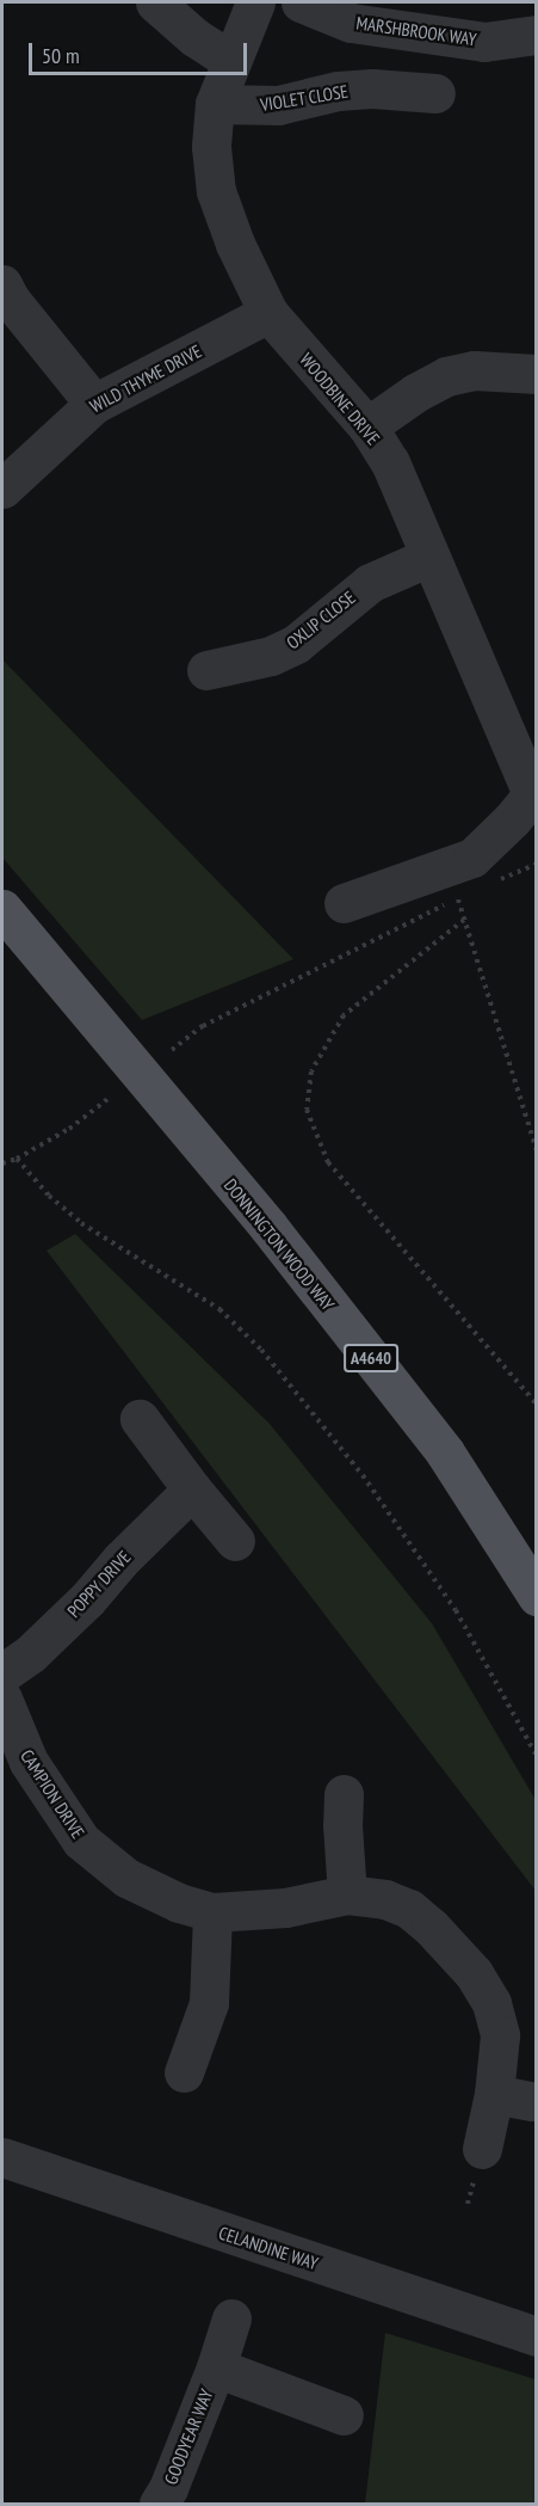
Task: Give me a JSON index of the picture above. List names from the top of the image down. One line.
{"streets":{"main road":["DONNINGTON WOOD WAY","A4640"],"street":["MARSHBROOK WAY","VIOLET CLOSE","WILD THYME DRIVE","WOODBINE DRIVE","OXLIP CLOSE","POPPY DRIVE","CAMPION DRIVE","CELANDINE WAY","GOODYEAR WAY"]},"crossings":[["VIOLET CLOSE","WOODBINE DRIVE"],["WILD THYME DRIVE","WOODBINE DRIVE"],["WOODBINE DRIVE","OXLIP CLOSE"]],"scale_bar":"50 m"}
